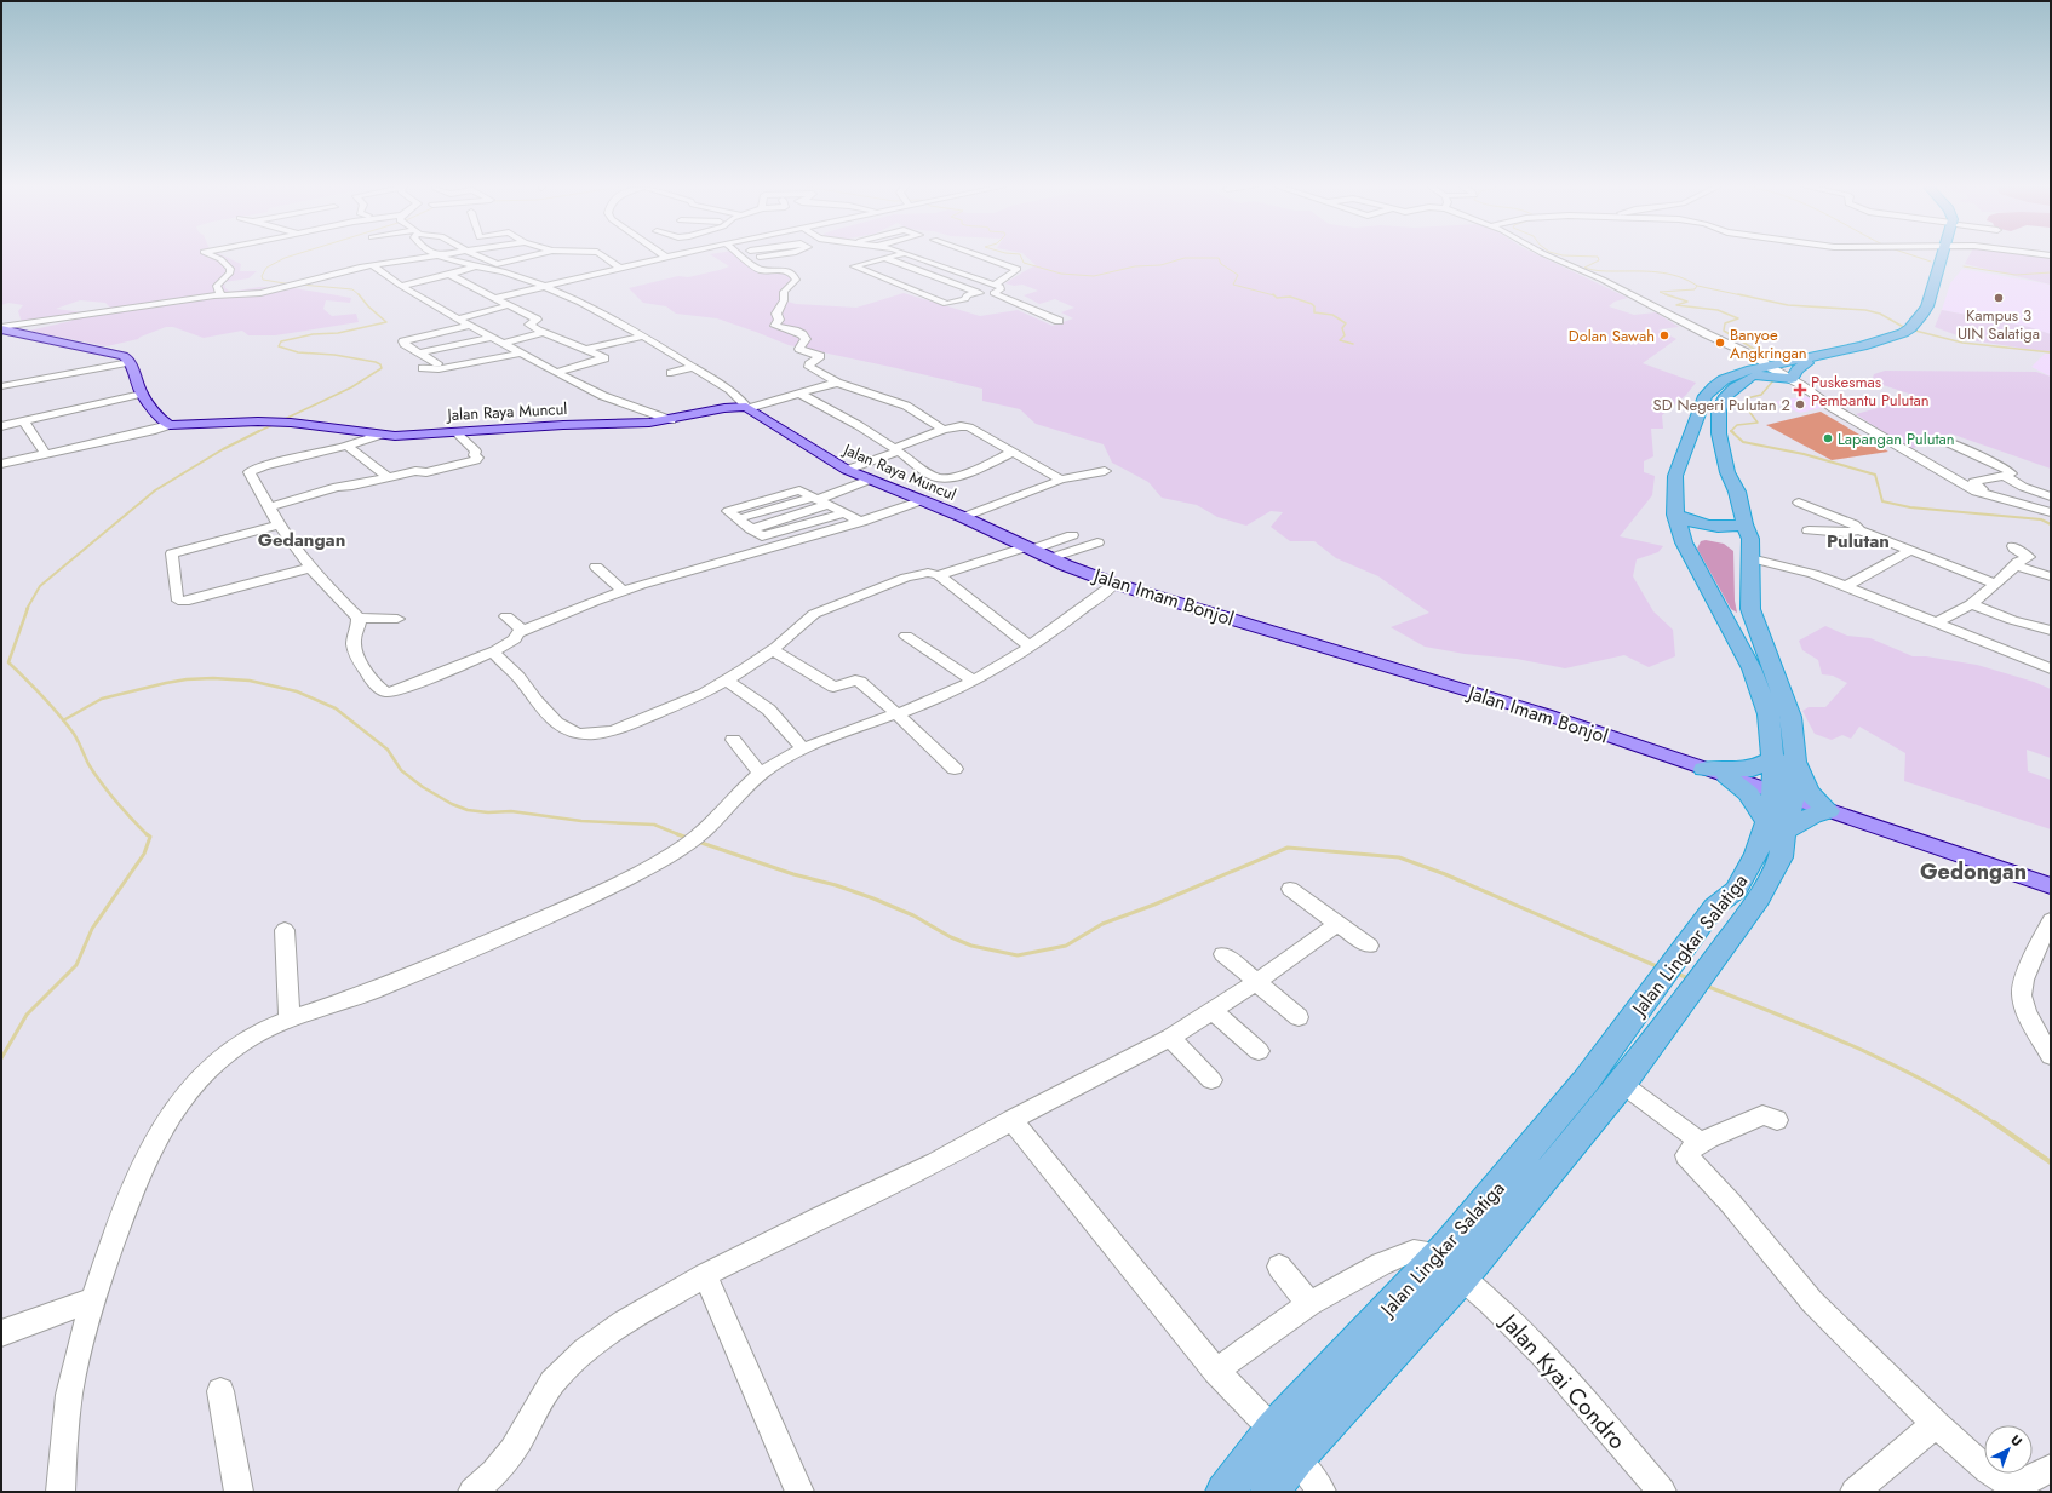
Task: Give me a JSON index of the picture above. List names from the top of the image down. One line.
{"streets":{"highway":["Jalan Lingkar Salatiga"],"main road":["Jalan Raya Muncul","Jalan Imam Bonjol"],"street":["Jalan Kyai Condro"]},"crossings":[["Jalan Raya Muncul","Jalan Imam Bonjol"],["Jalan Imam Bonjol","Jalan Lingkar Salatiga"],["Jalan Lingkar Salatiga","Jalan Kyai Condro"]],"districts":["Gedangan","Pulutan","Gedongan"],"places":{"other":["Kampus 3 UIN Salatiga","Dolan Sawah","Banyoe Angkringan","SD Negeri Pulutan 2","Lapangan Pulutan"],"health":["Puskesmas Pembantu Pulutan"]},"north":"top right"}
